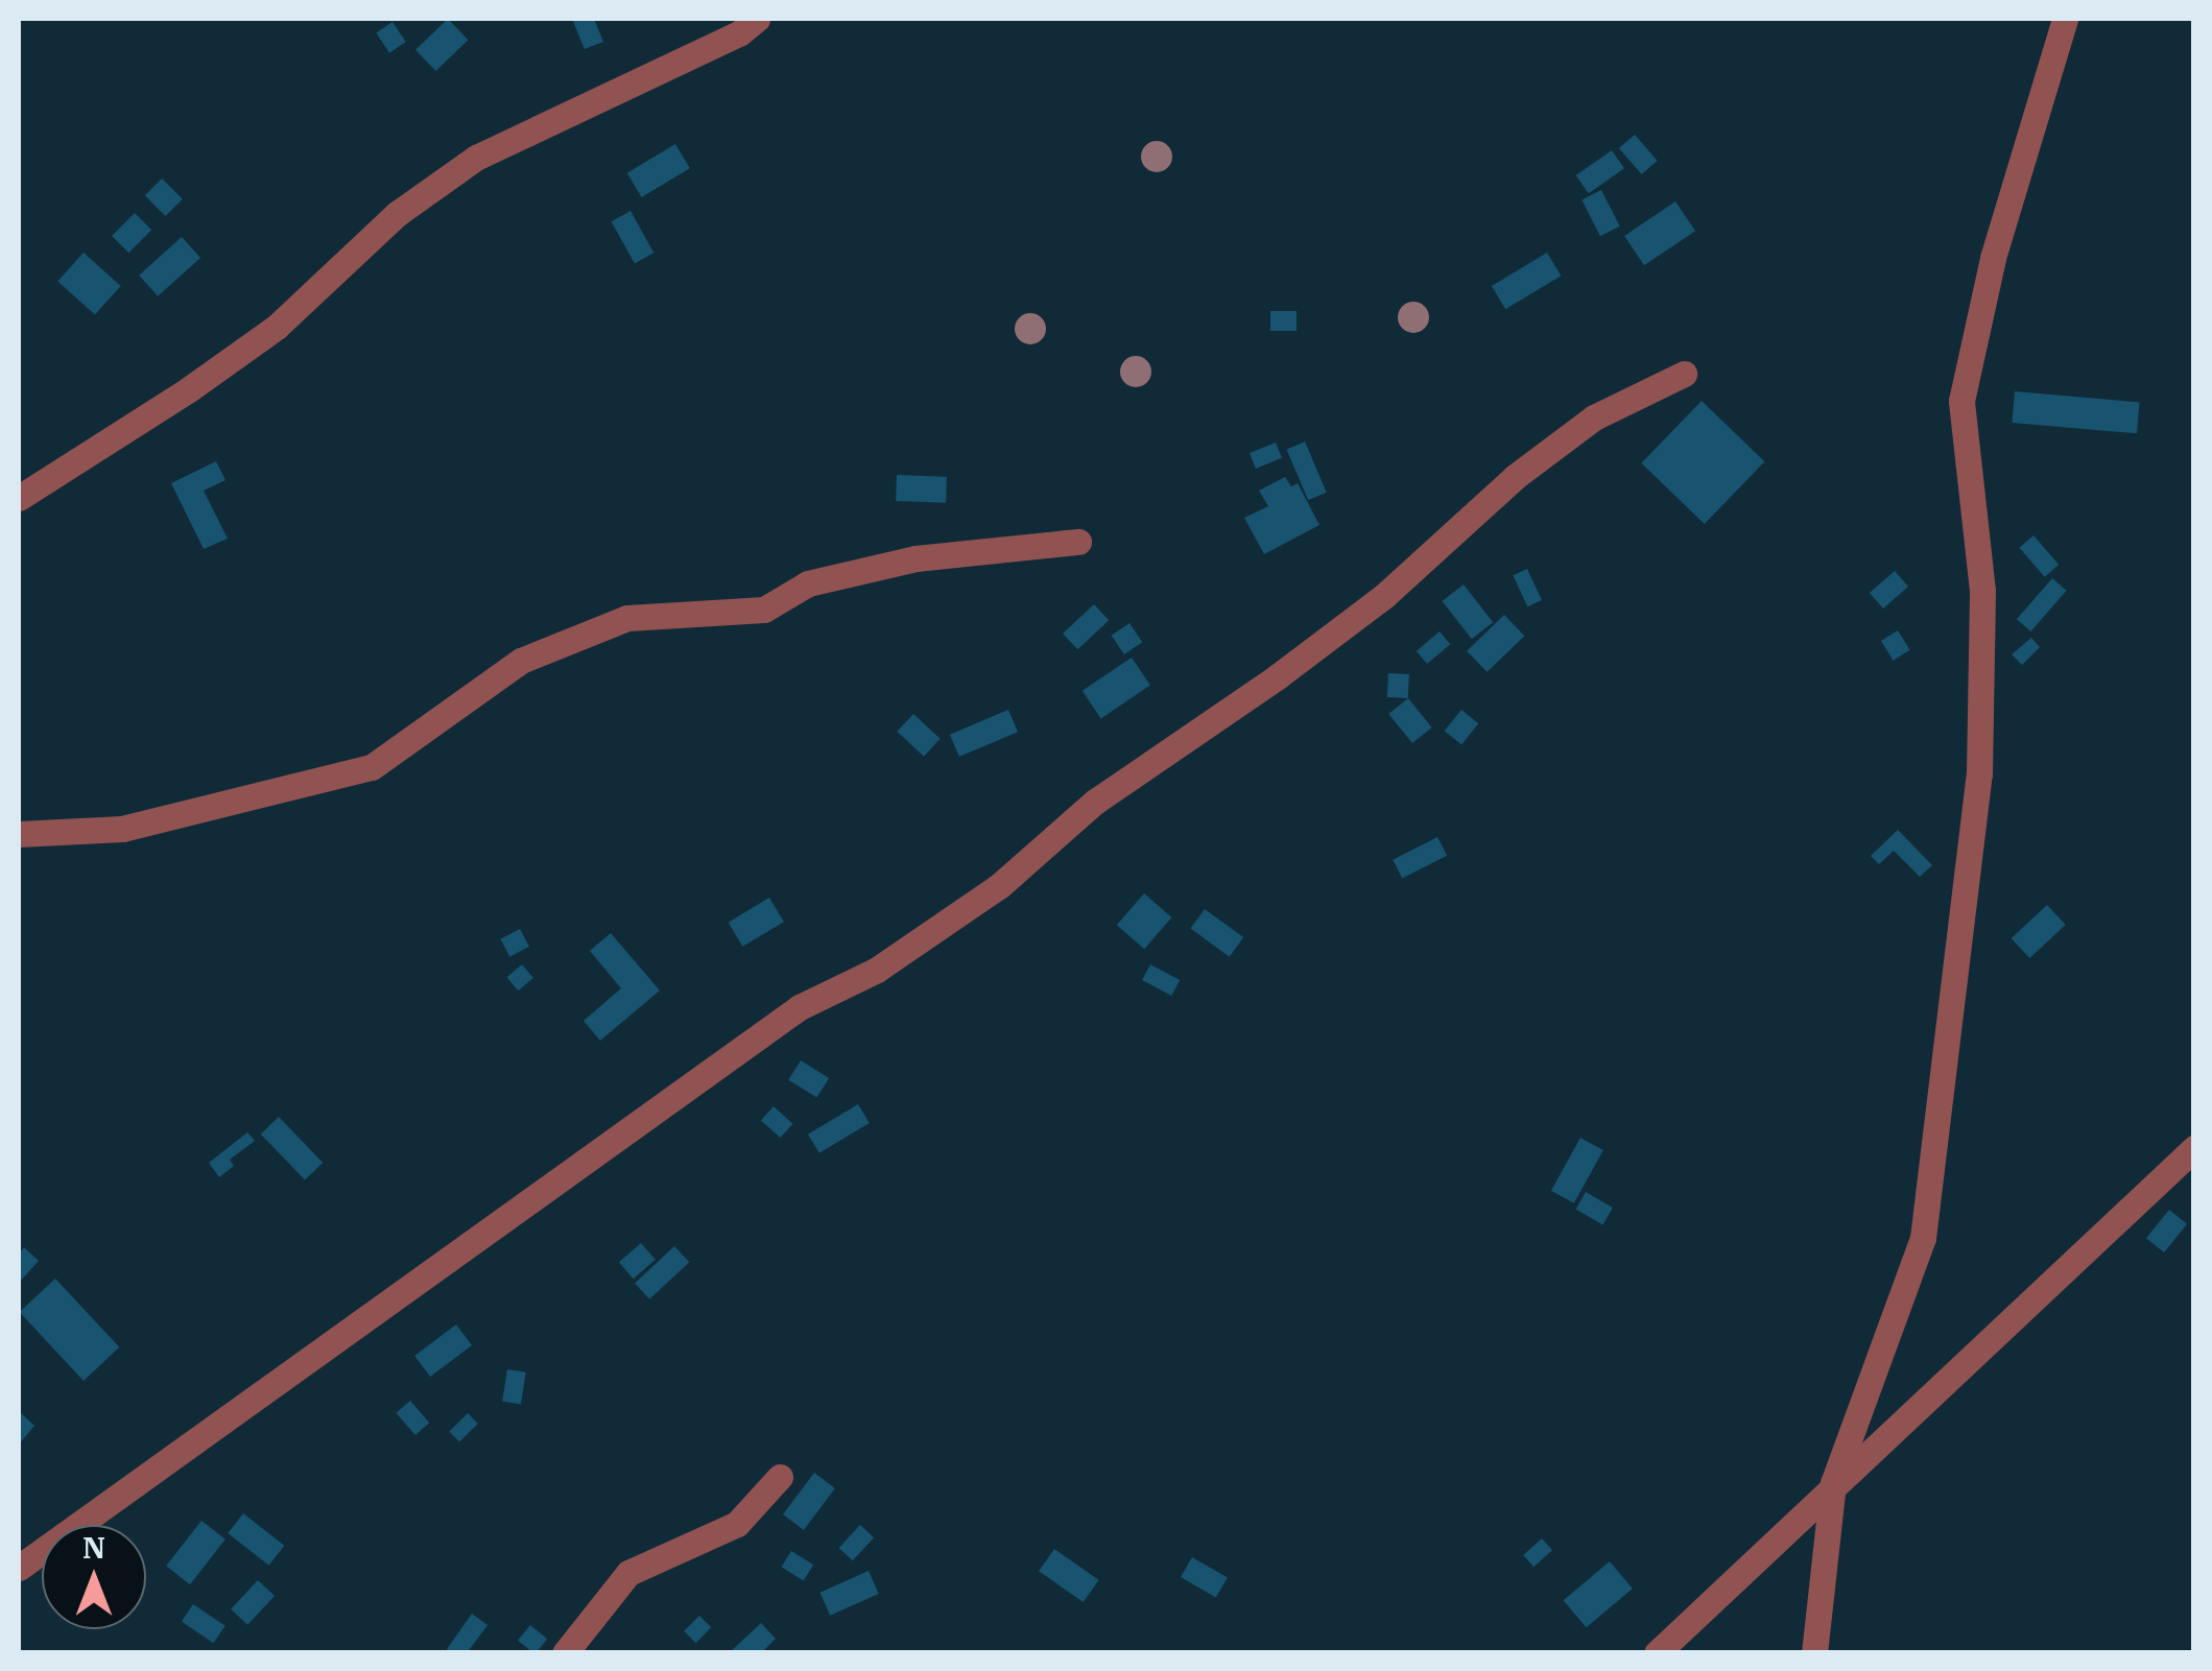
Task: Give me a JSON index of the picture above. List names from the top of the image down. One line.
{"north":"top"}
